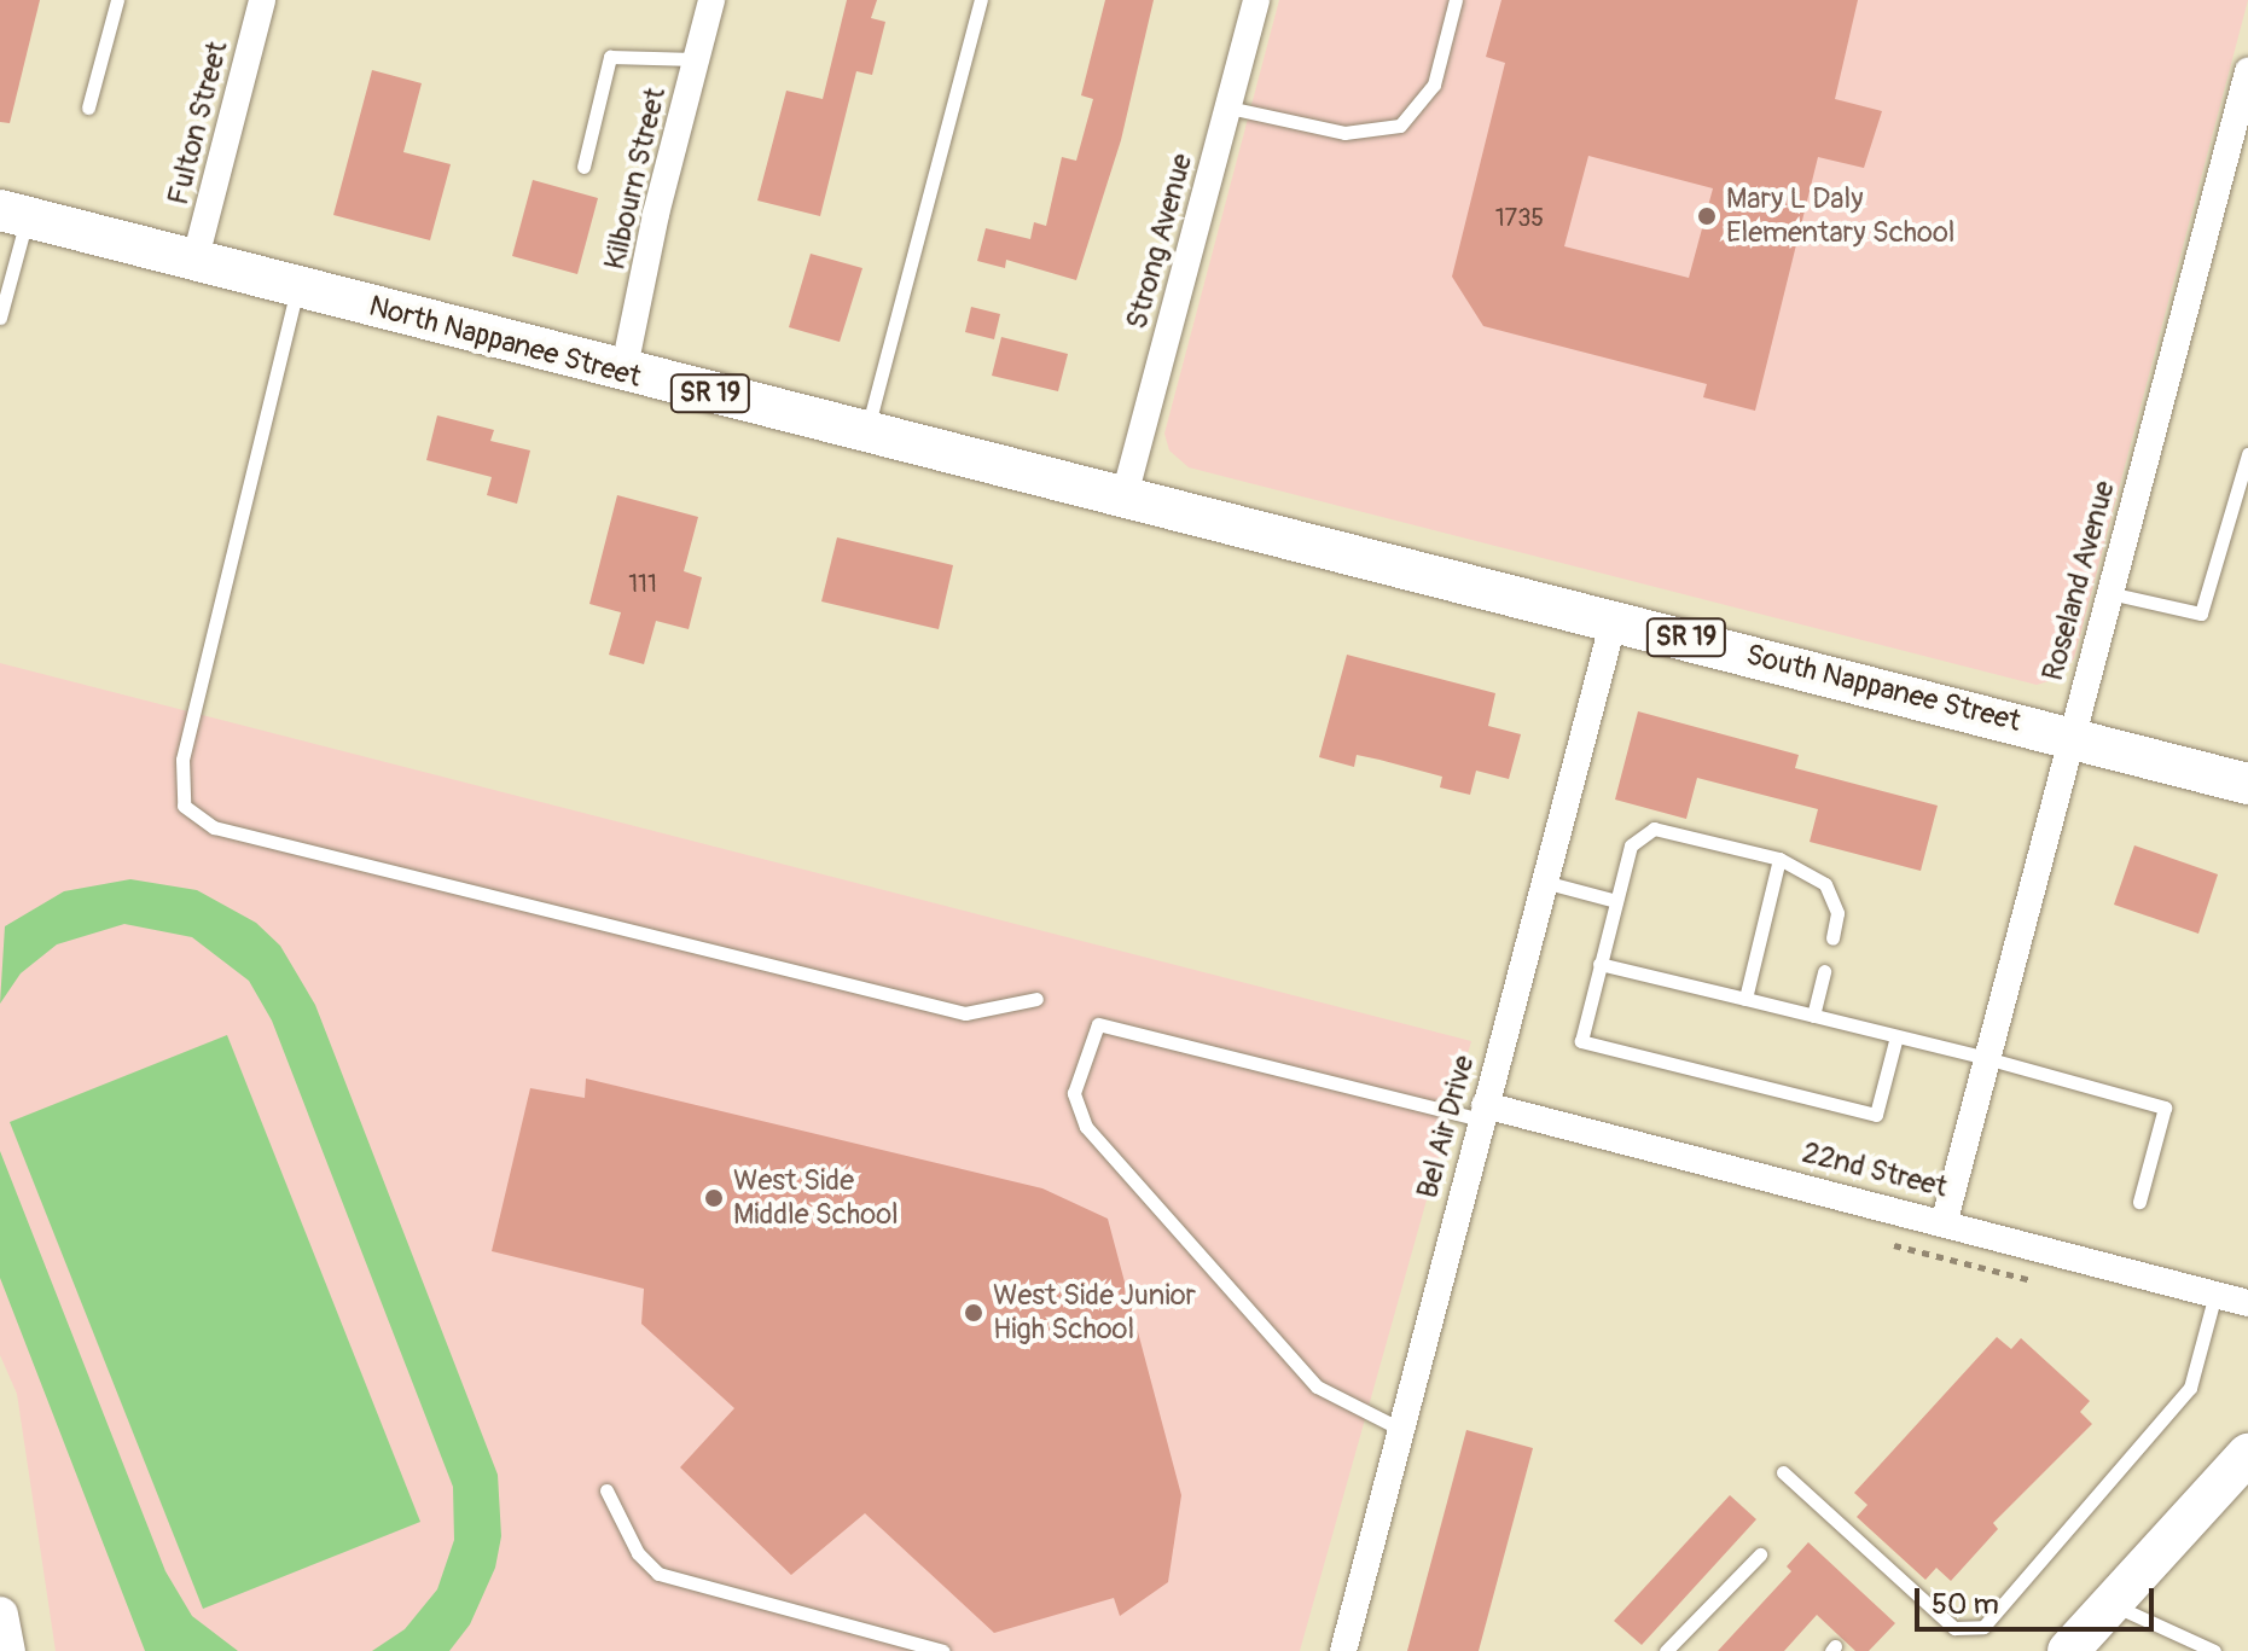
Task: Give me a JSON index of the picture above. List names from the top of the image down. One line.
{"streets":{"main road":["North Nappanee Street","SR 19","South Nappanee Street"],"street":["Fulton Street","Kilbourn Street","Strong Avenue","Roseland Avenue","Bel Air Drive","22nd Street"]},"crossings":[["Fulton Street","North Nappanee Street"],["Kilbourn Street","North Nappanee Street"],["Strong Avenue","North Nappanee Street"],["Strong Avenue","South Nappanee Street"],["North Nappanee Street","South Nappanee Street"],["Roseland Avenue","South Nappanee Street"],["Roseland Avenue","22nd Street"],["South Nappanee Street","Bel Air Drive"],["Bel Air Drive","22nd Street"]],"places":["Mary L Daly Elementary School","West Side Middle School","West Side Junior High School"],"house_numbers":["1735","111"],"scale_bar":"50 m"}
